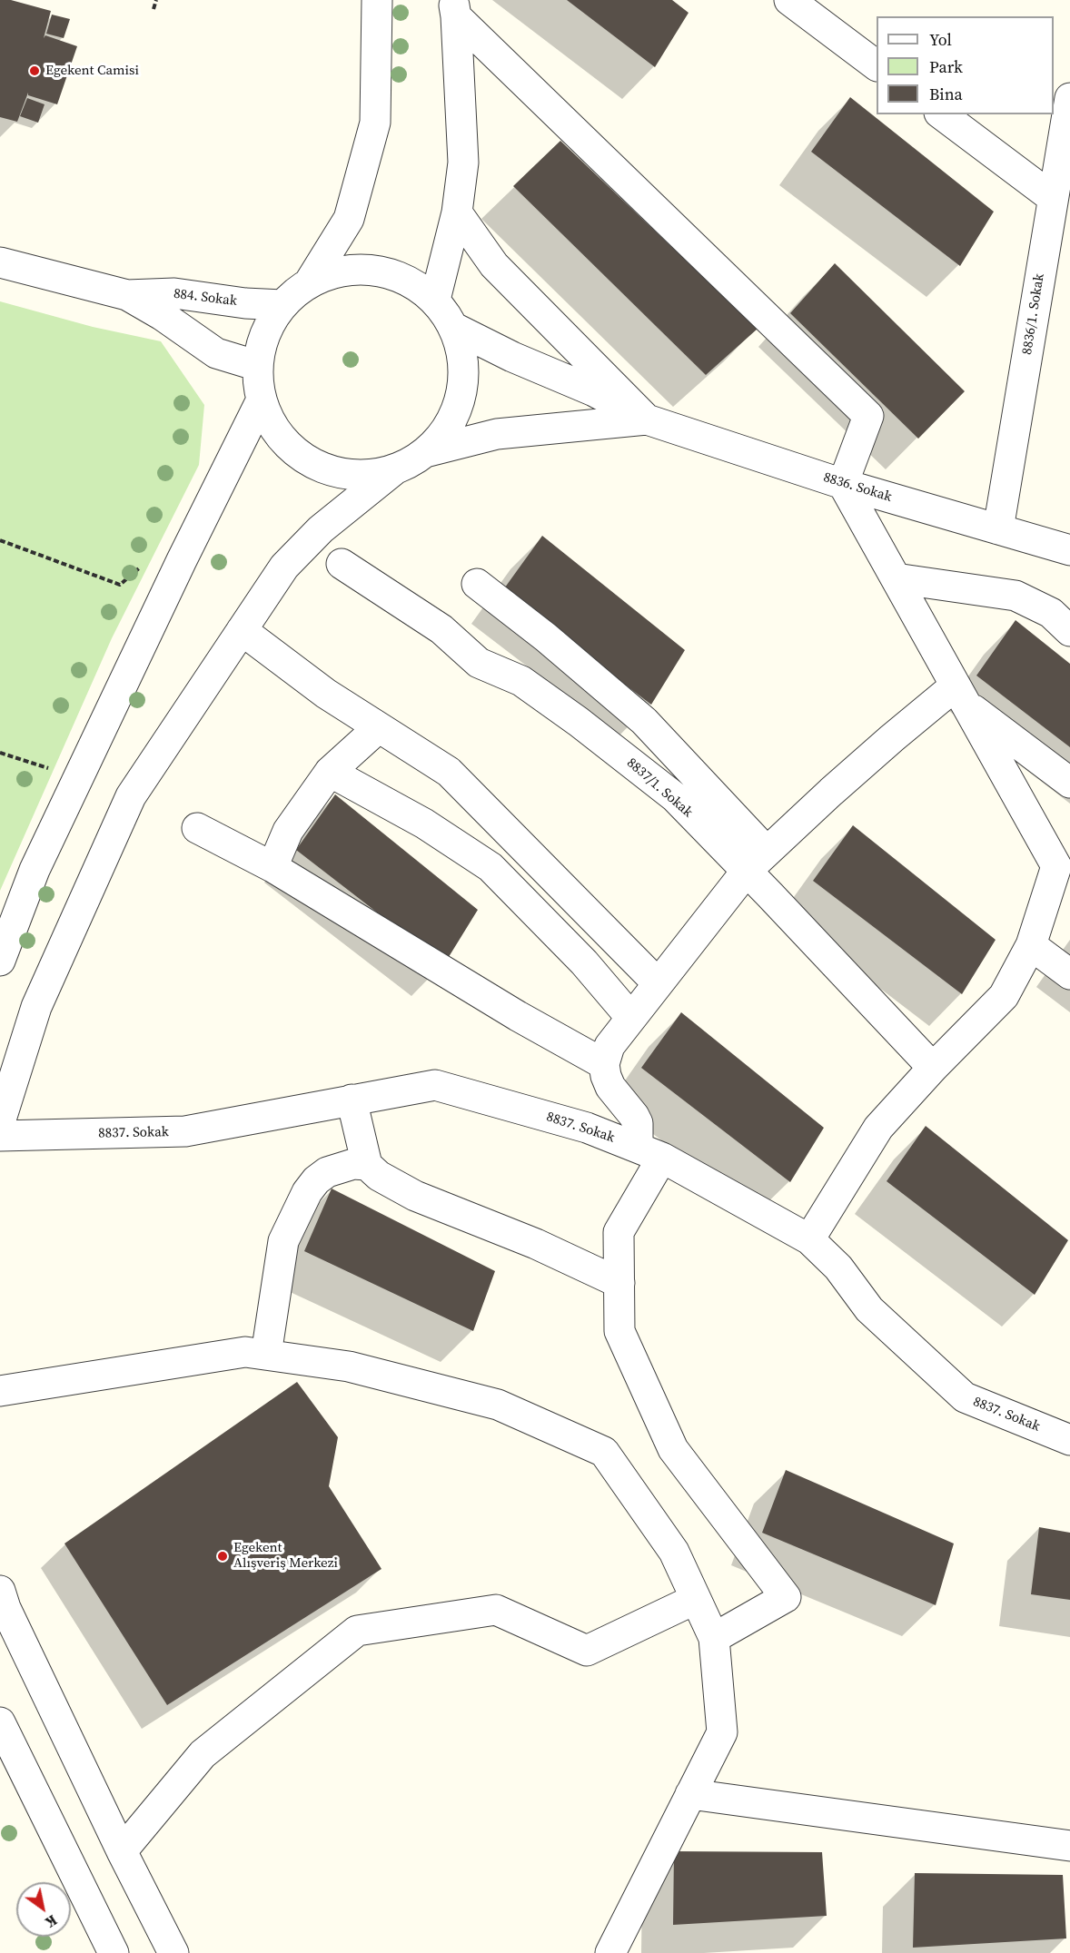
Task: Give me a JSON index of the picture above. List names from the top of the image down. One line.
{"streets":{"street":["884. Sokak","8836/1. Sokak","8836. Sokak","8837/1. Sokak","8837. Sokak"]},"crossings":[["8836/1. Sokak","8836. Sokak"]],"places":["Egekent Camisi","Egekent Alışveriş Merkezi"],"legend":["Yol","Park","Bina"],"north":"bottom right"}
